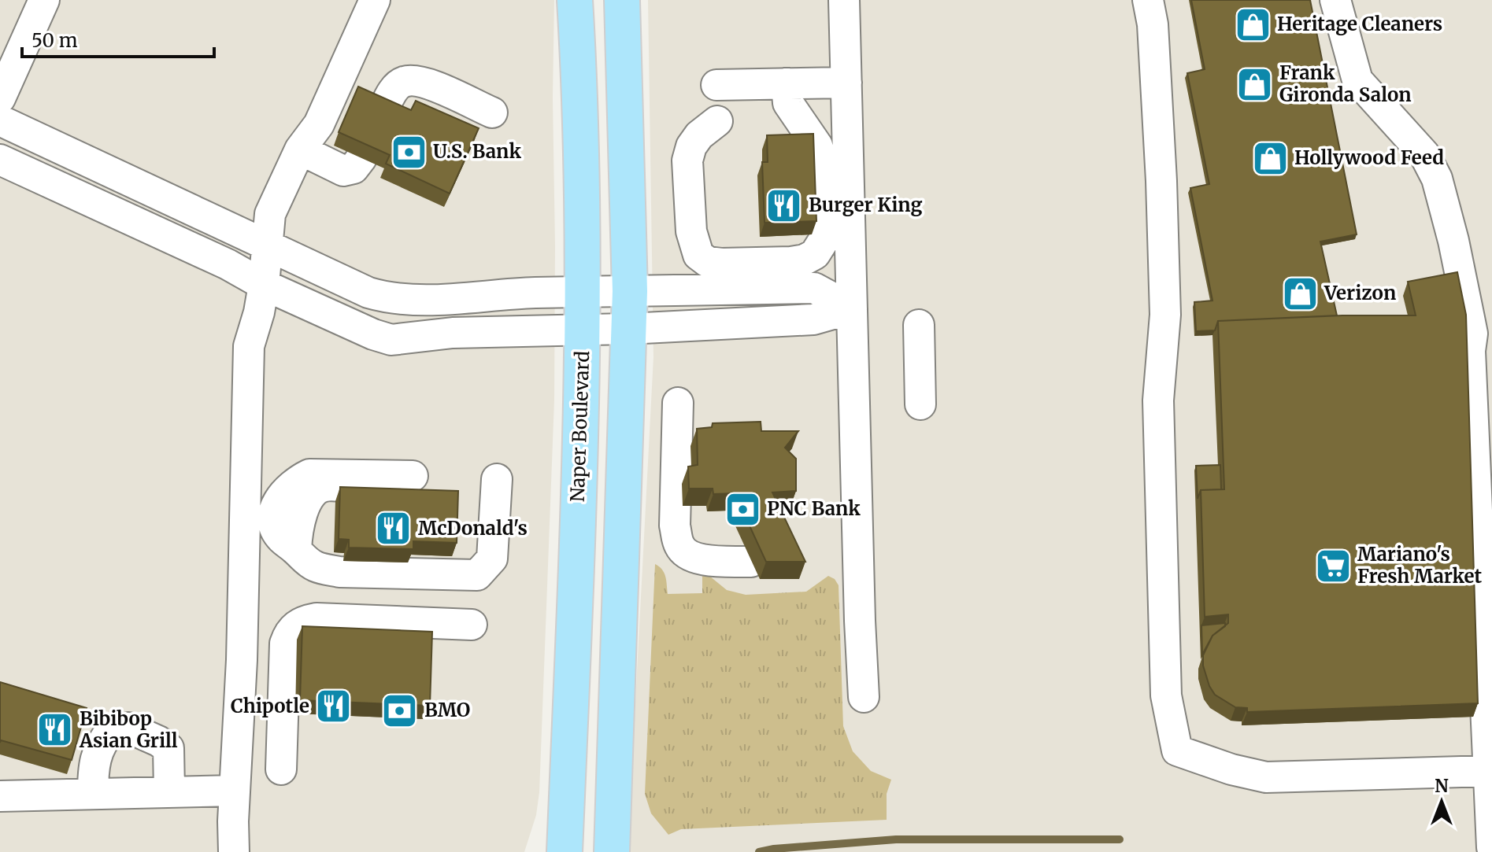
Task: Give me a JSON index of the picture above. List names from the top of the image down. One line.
{"streets":{"main road":["Naper Boulevard"]},"places":{"shop":["Heritage Cleaners","Frank Gironda Salon","Hollywood Feed","Verizon"],"bank":["U.S. Bank","PNC Bank","BMO"],"restaurant":["Burger King","McDonald's","Chipotle","Bibibop Asian Grill"],"supermarket":["Mariano's Fresh Market"]},"scale_bar":"50 m","north":"top"}
